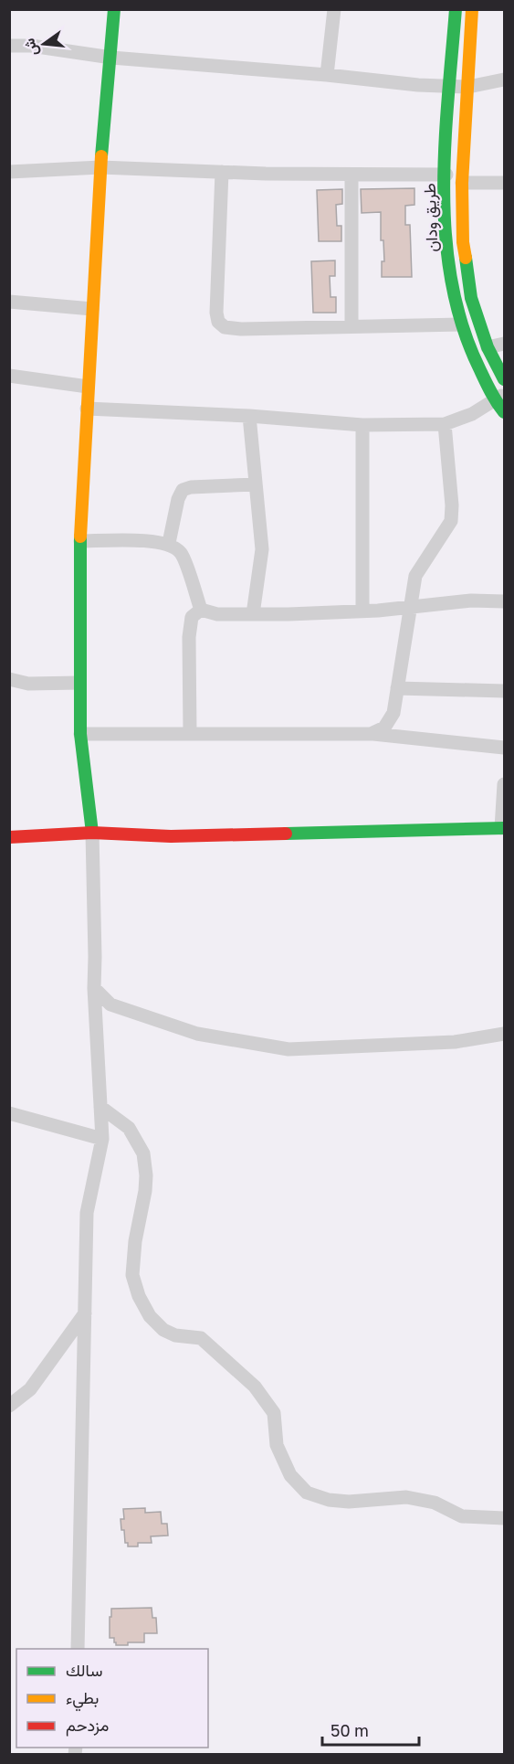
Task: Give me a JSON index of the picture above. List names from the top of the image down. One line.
{"streets":{"street":["طريق ودان"]},"legend":["سالك","بطيء","مزدحم"],"scale_bar":"50 m","north":"left"}
